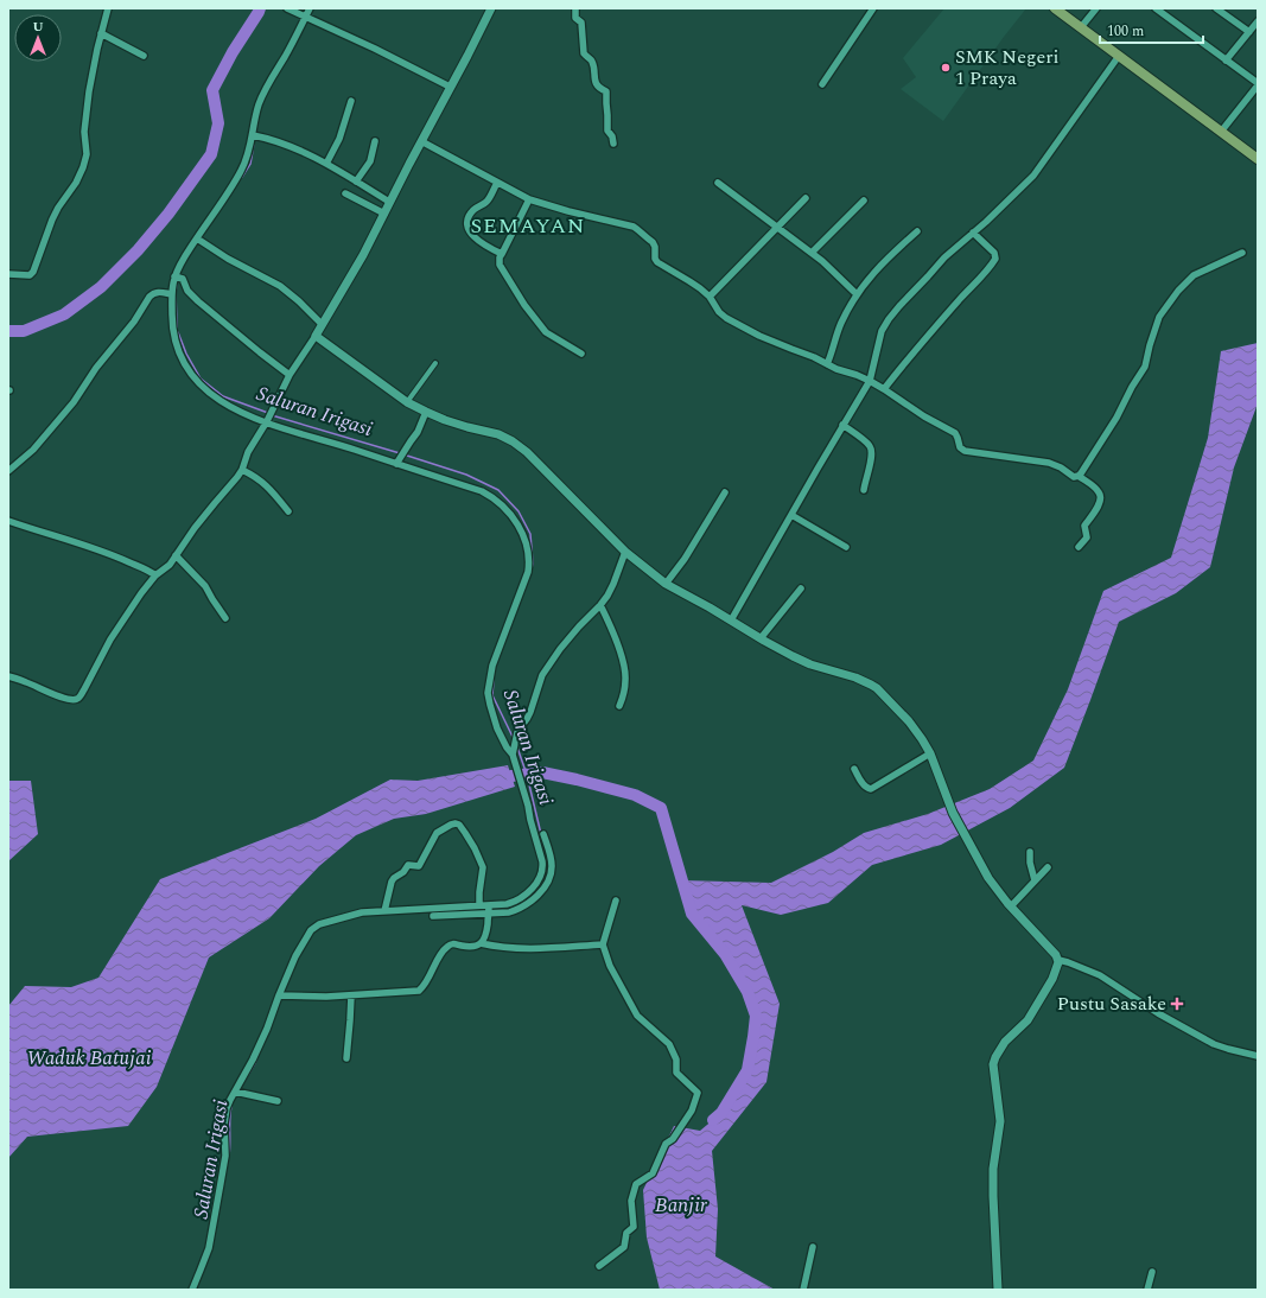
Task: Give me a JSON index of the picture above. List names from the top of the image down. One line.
{"districts":["SEMAYAN"],"water":["Saluran Irigasi","Waduk Batujai","Banjir"],"places":{"other":["SMK Negeri 1 Praya"],"health":["Pustu Sasake"]},"scale_bar":"100 m","north":"top"}
